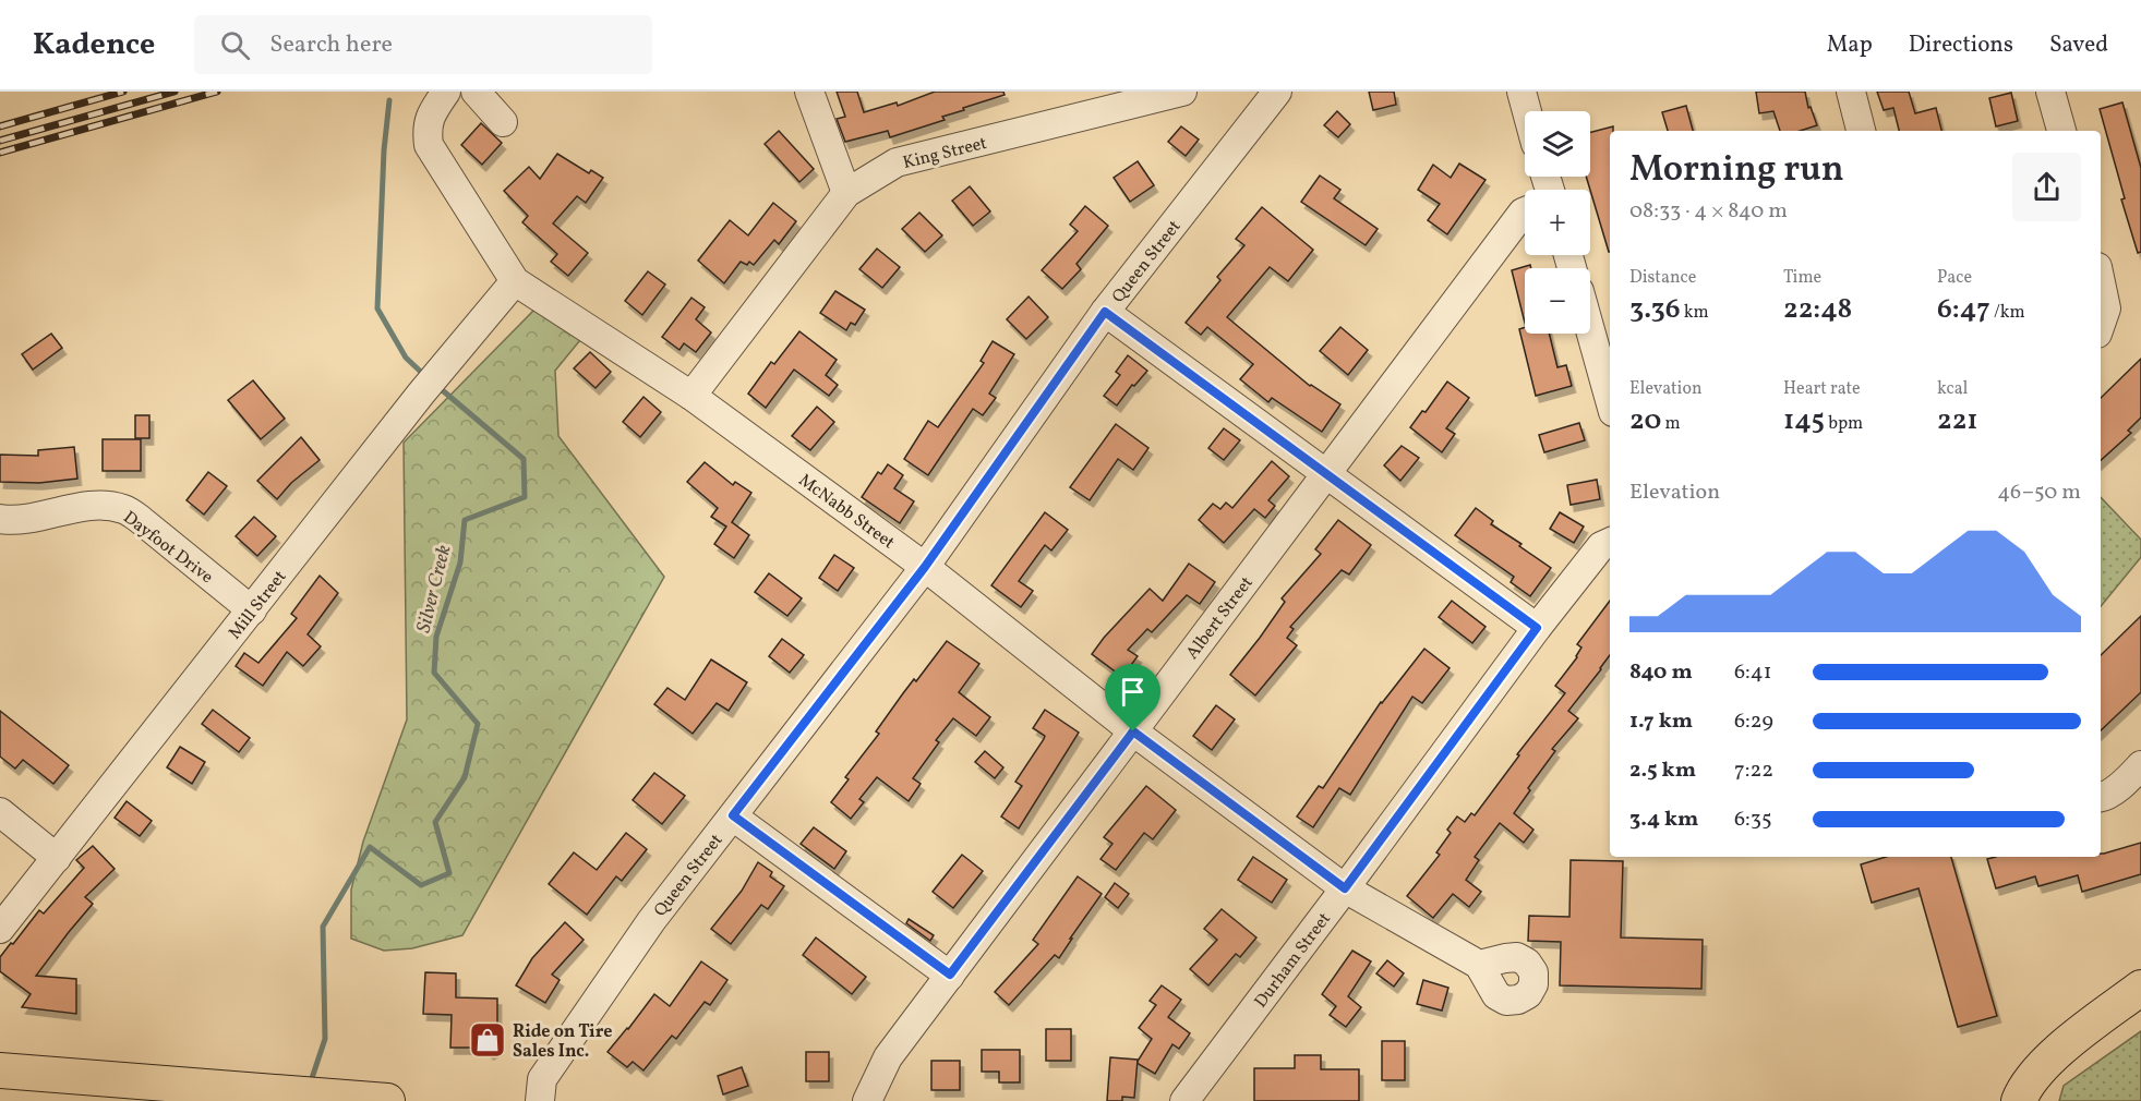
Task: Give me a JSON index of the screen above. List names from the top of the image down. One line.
{"streets":{"street":["King Street","Queen Street","McNabb Street","Dayfoot Drive","Mill Street","Albert Street","Durham Street"]},"crossings":[["King Street","McNabb Street"],["Queen Street","McNabb Street"],["McNabb Street","Mill Street"],["McNabb Street","Albert Street"],["McNabb Street","Durham Street"],["Dayfoot Drive","Mill Street"]],"water":["Silver Creek"],"places":{"shop":["Ride on Tire Sales Inc."]},"page":{"header":"Kadence","search":"Search here","nav":["Map","Directions","Saved"],"map_buttons":["+","−"],"heading":["Morning run","08:33 · 4 × 840 m"],"stats":[["Distance","3.36 km"],["Time","22:48"],["Pace","6:47 /km"],["Elevation","20 m"],["Heart rate","145 bpm"],["kcal","221"]],"chart":["Elevation","46–50 m"],"list":[{"name":"840 m","note":"6:41"},{"name":"1.7 km","note":"6:29"},{"name":"2.5 km","note":"7:22"},{"name":"3.4 km","note":"6:35"}]}}
